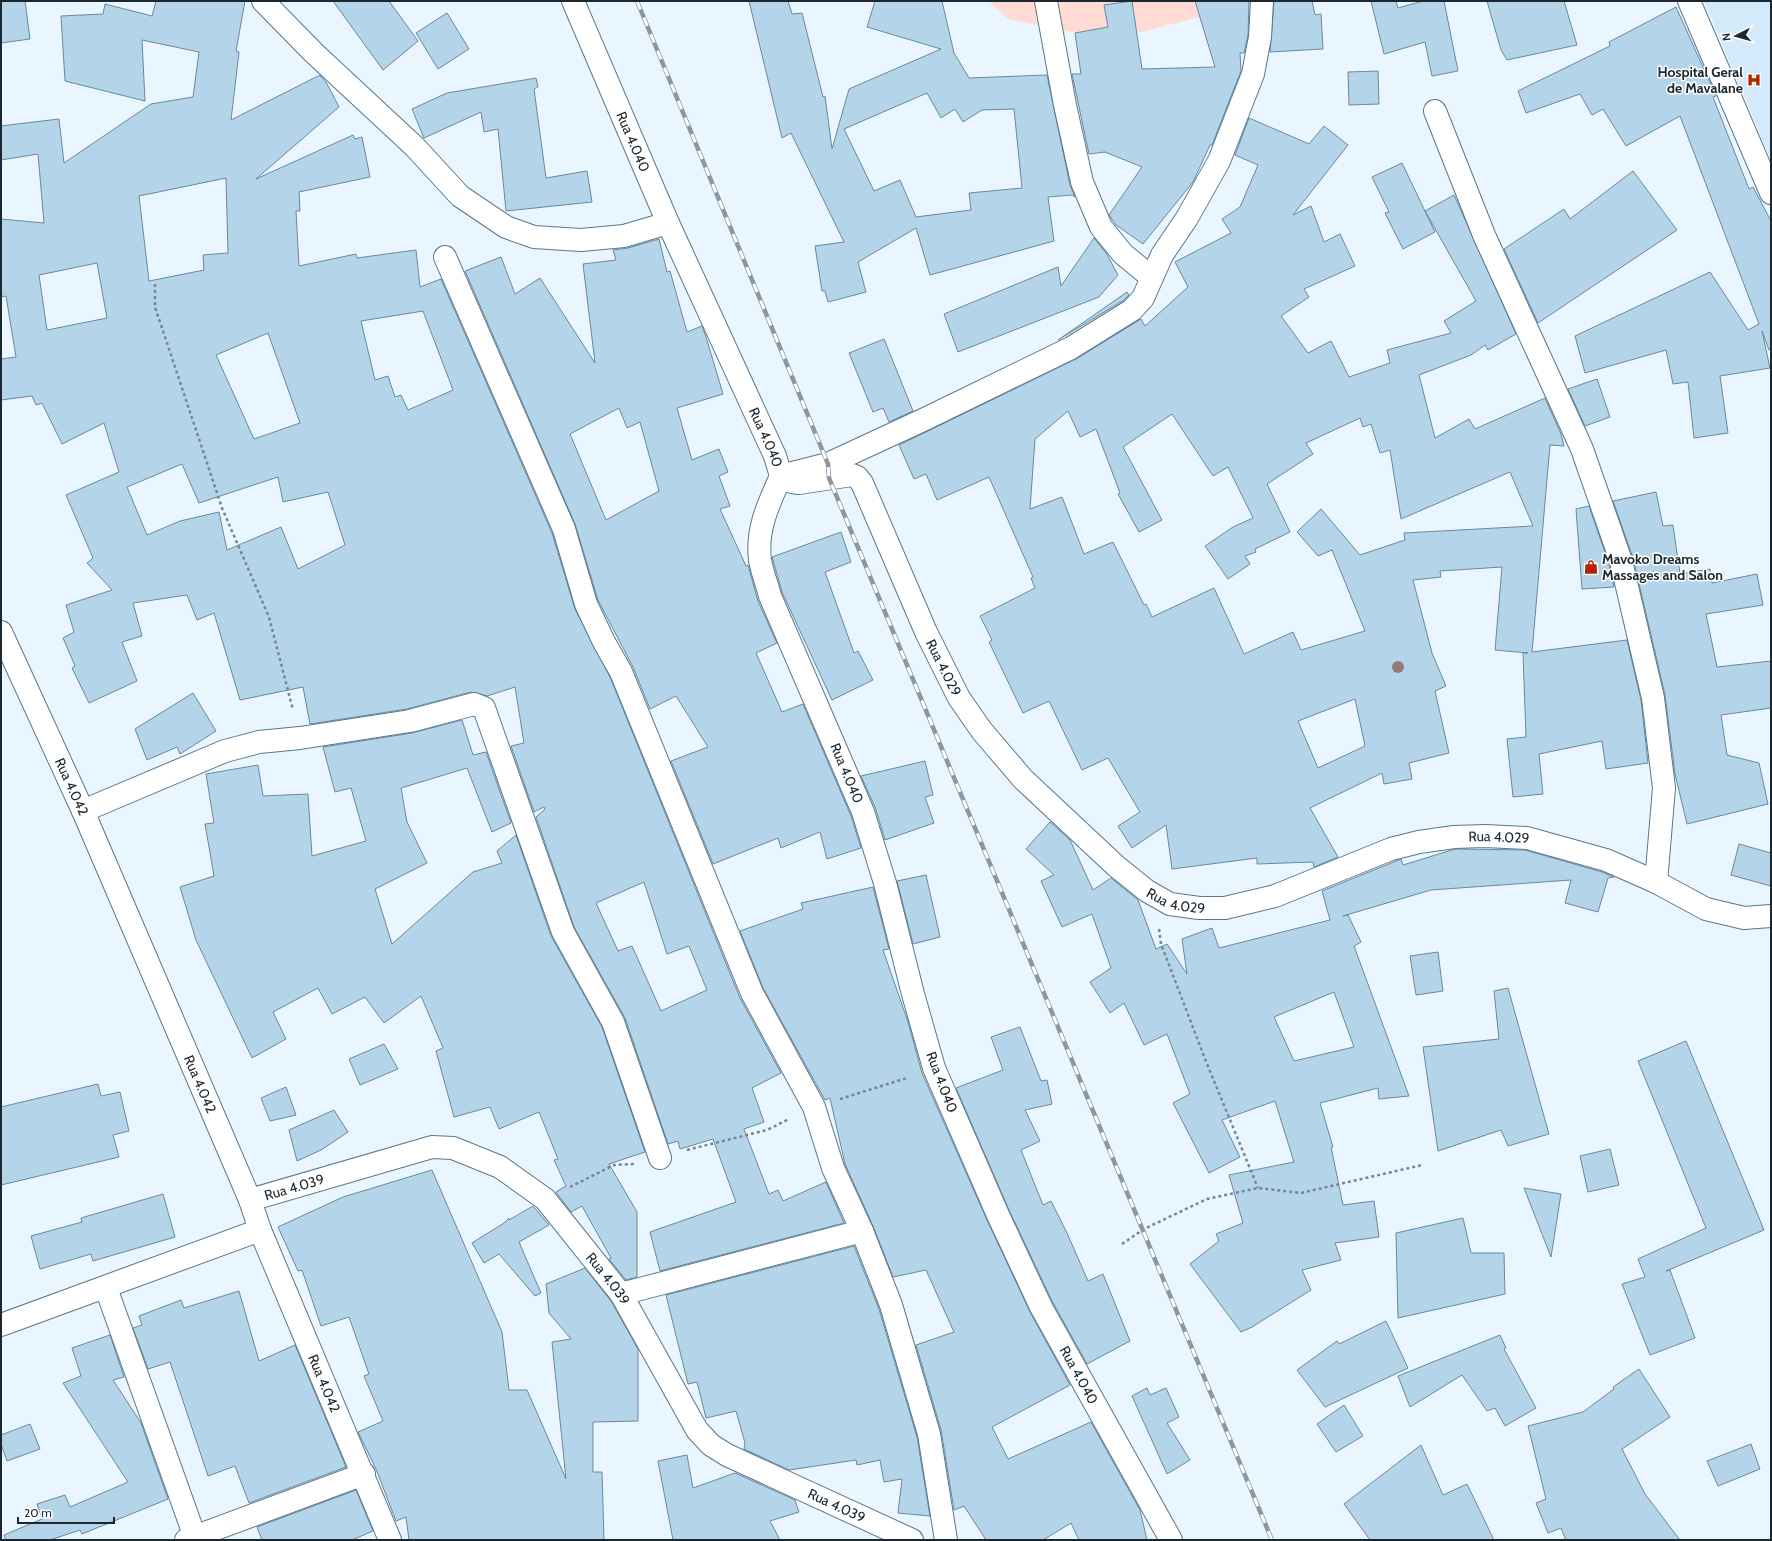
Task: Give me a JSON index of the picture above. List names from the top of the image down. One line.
{"streets":{"street":["Rua 4.040","Rua 4.029","Rua 4.042","Rua 4.039"]},"crossings":[["Rua 4.040","Rua 4.029"],["Rua 4.042","Rua 4.039"]],"places":{"hospital":["Hospital Geral de Mavalane"],"shop":["Mavoko Dreams Massages and Salon"]},"scale_bar":"20 m","north":"left"}
